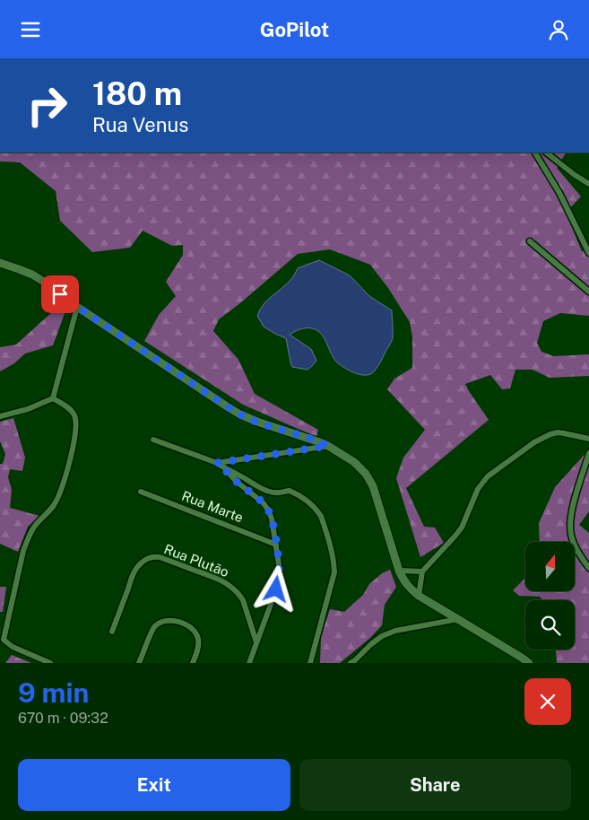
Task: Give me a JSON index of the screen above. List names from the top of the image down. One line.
{"streets":{"street":["Rua Marte","Rua Plutão"]},"north":"top","page":{"header":"GoPilot","turn":["180 m","Rua Venus"],"heading":["9 min","670 m · 09:32"],"buttons":["Exit","Share"]}}
